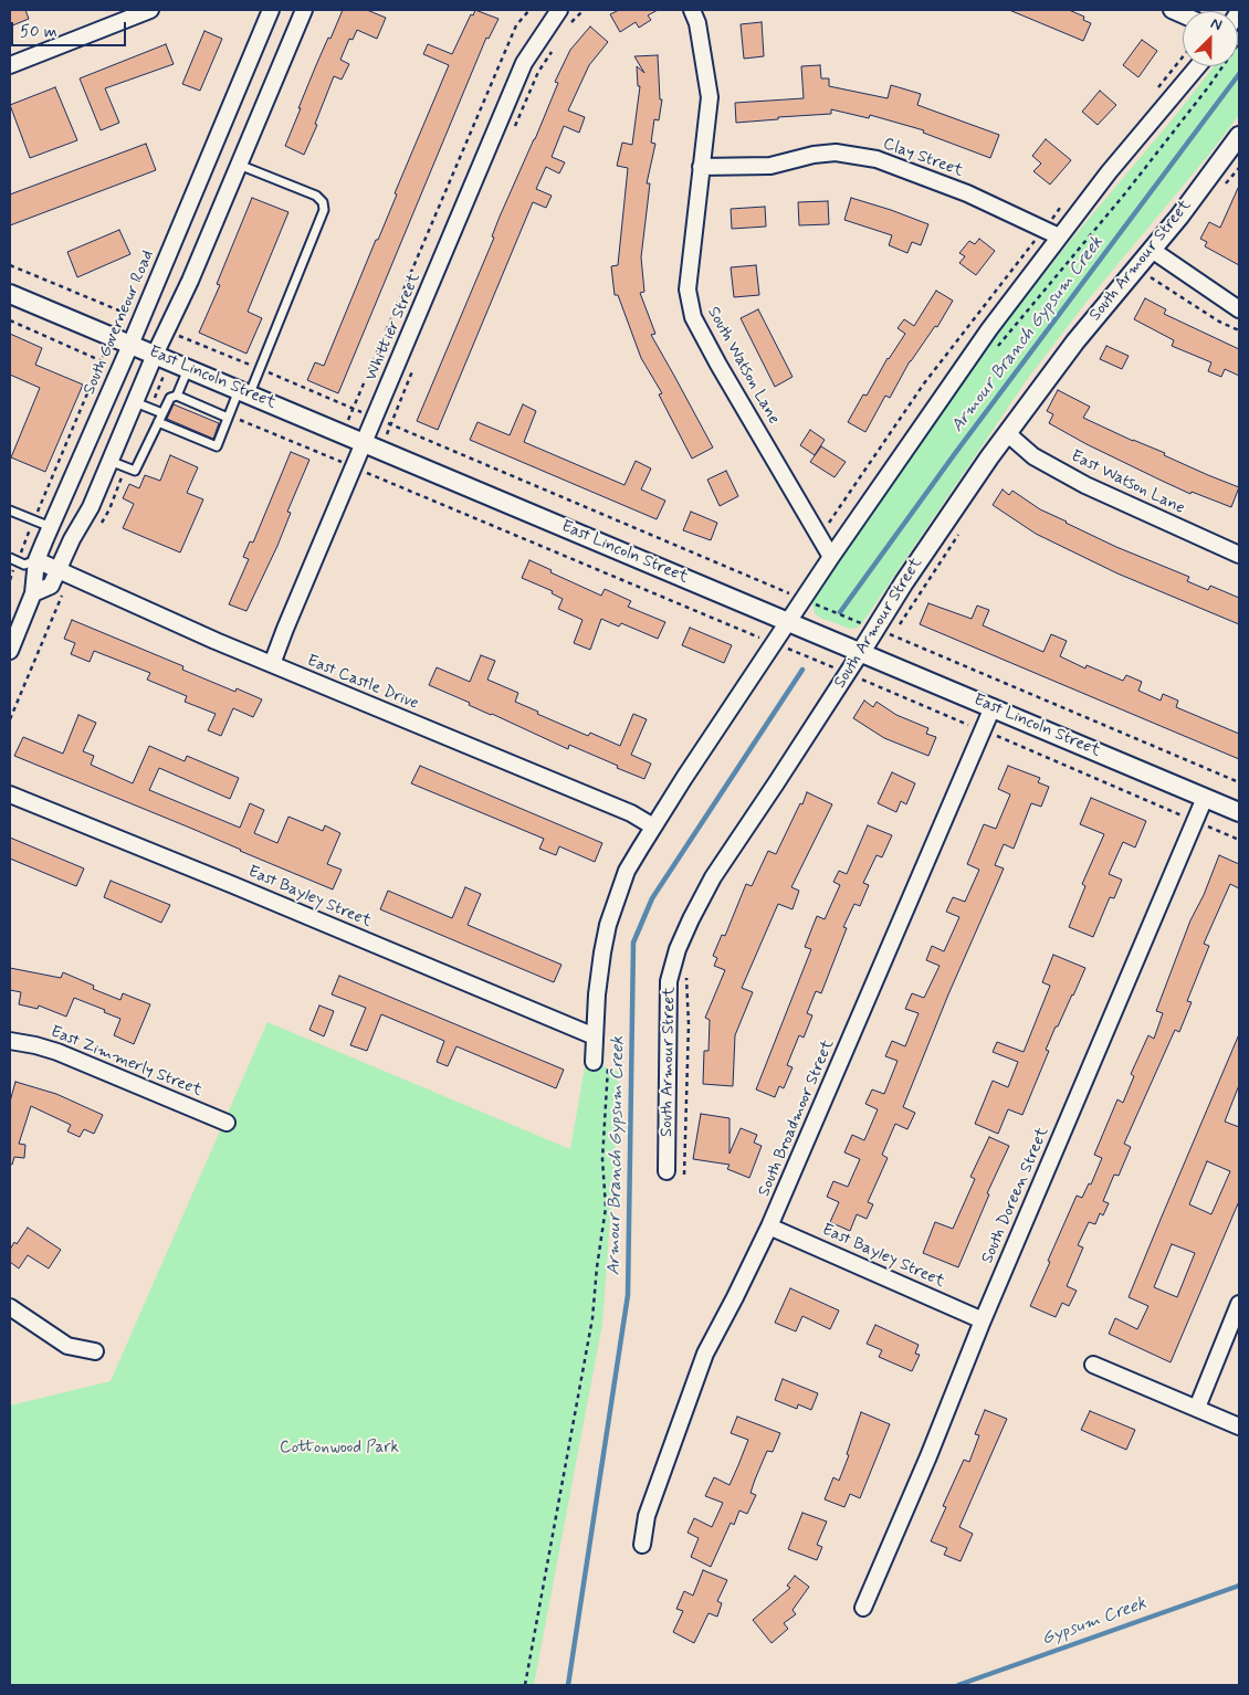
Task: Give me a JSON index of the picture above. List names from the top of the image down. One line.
{"streets":{"street":["Clay Street","South Armour Street","South Governeour Road","Whittier Street","South Watson Lane","East Lincoln Street","East Watson Lane","East Castle Drive","East Bayley Street","East Zimmerly Street","South Broadmoor Street","South Doreen Street"]},"crossings":[["Clay Street","South Watson Lane"],["South Armour Street","East Lincoln Street"],["South Armour Street","East Watson Lane"],["South Governeour Road","East Lincoln Street"],["South Governeour Road","East Castle Drive"],["Whittier Street","East Lincoln Street"],["Whittier Street","East Castle Drive"],["East Lincoln Street","South Broadmoor Street"],["East Lincoln Street","South Doreen Street"],["East Bayley Street","South Broadmoor Street"],["East Bayley Street","South Doreen Street"]],"water":["Armour Branch Gypsum Creek","Gypsum Creek"],"parks":["Cottonwood Park"],"scale_bar":"50 m","north":"top right"}
